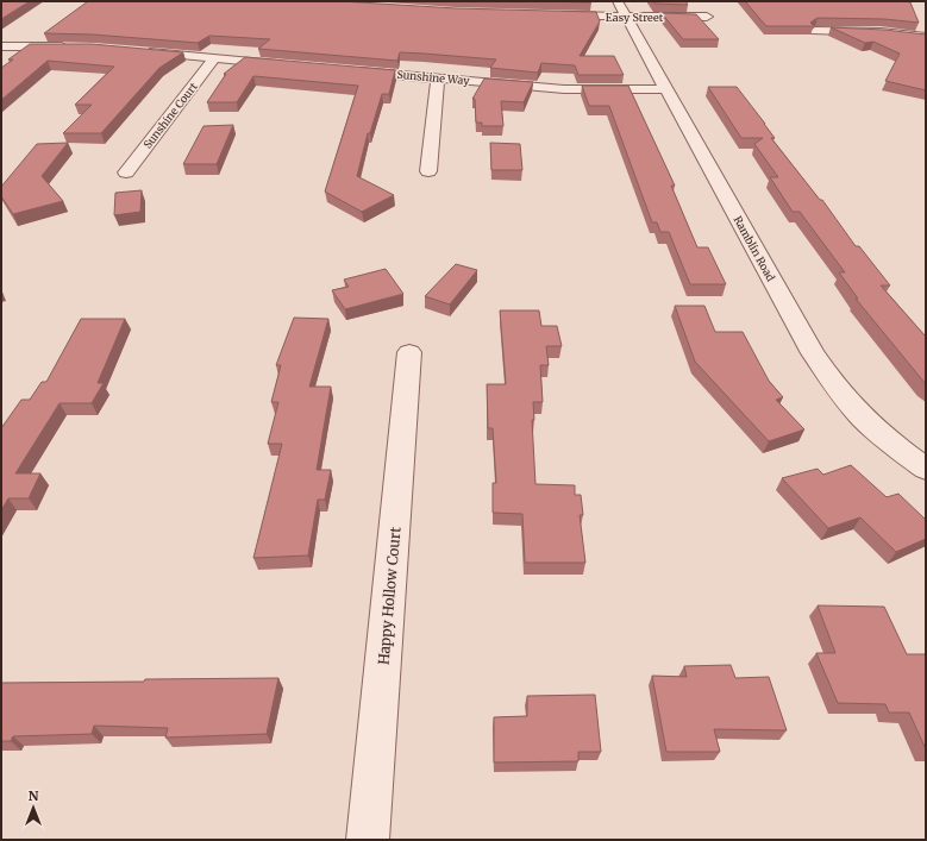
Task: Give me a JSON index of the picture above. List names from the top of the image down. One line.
{"streets":{"street":["Easy Street","Sunshine Way","Sunshine Court","Ramblin Road","Happy Hollow Court"]},"crossings":[["Easy Street","Ramblin Road"],["Sunshine Way","Ramblin Road"]],"north":"top"}
